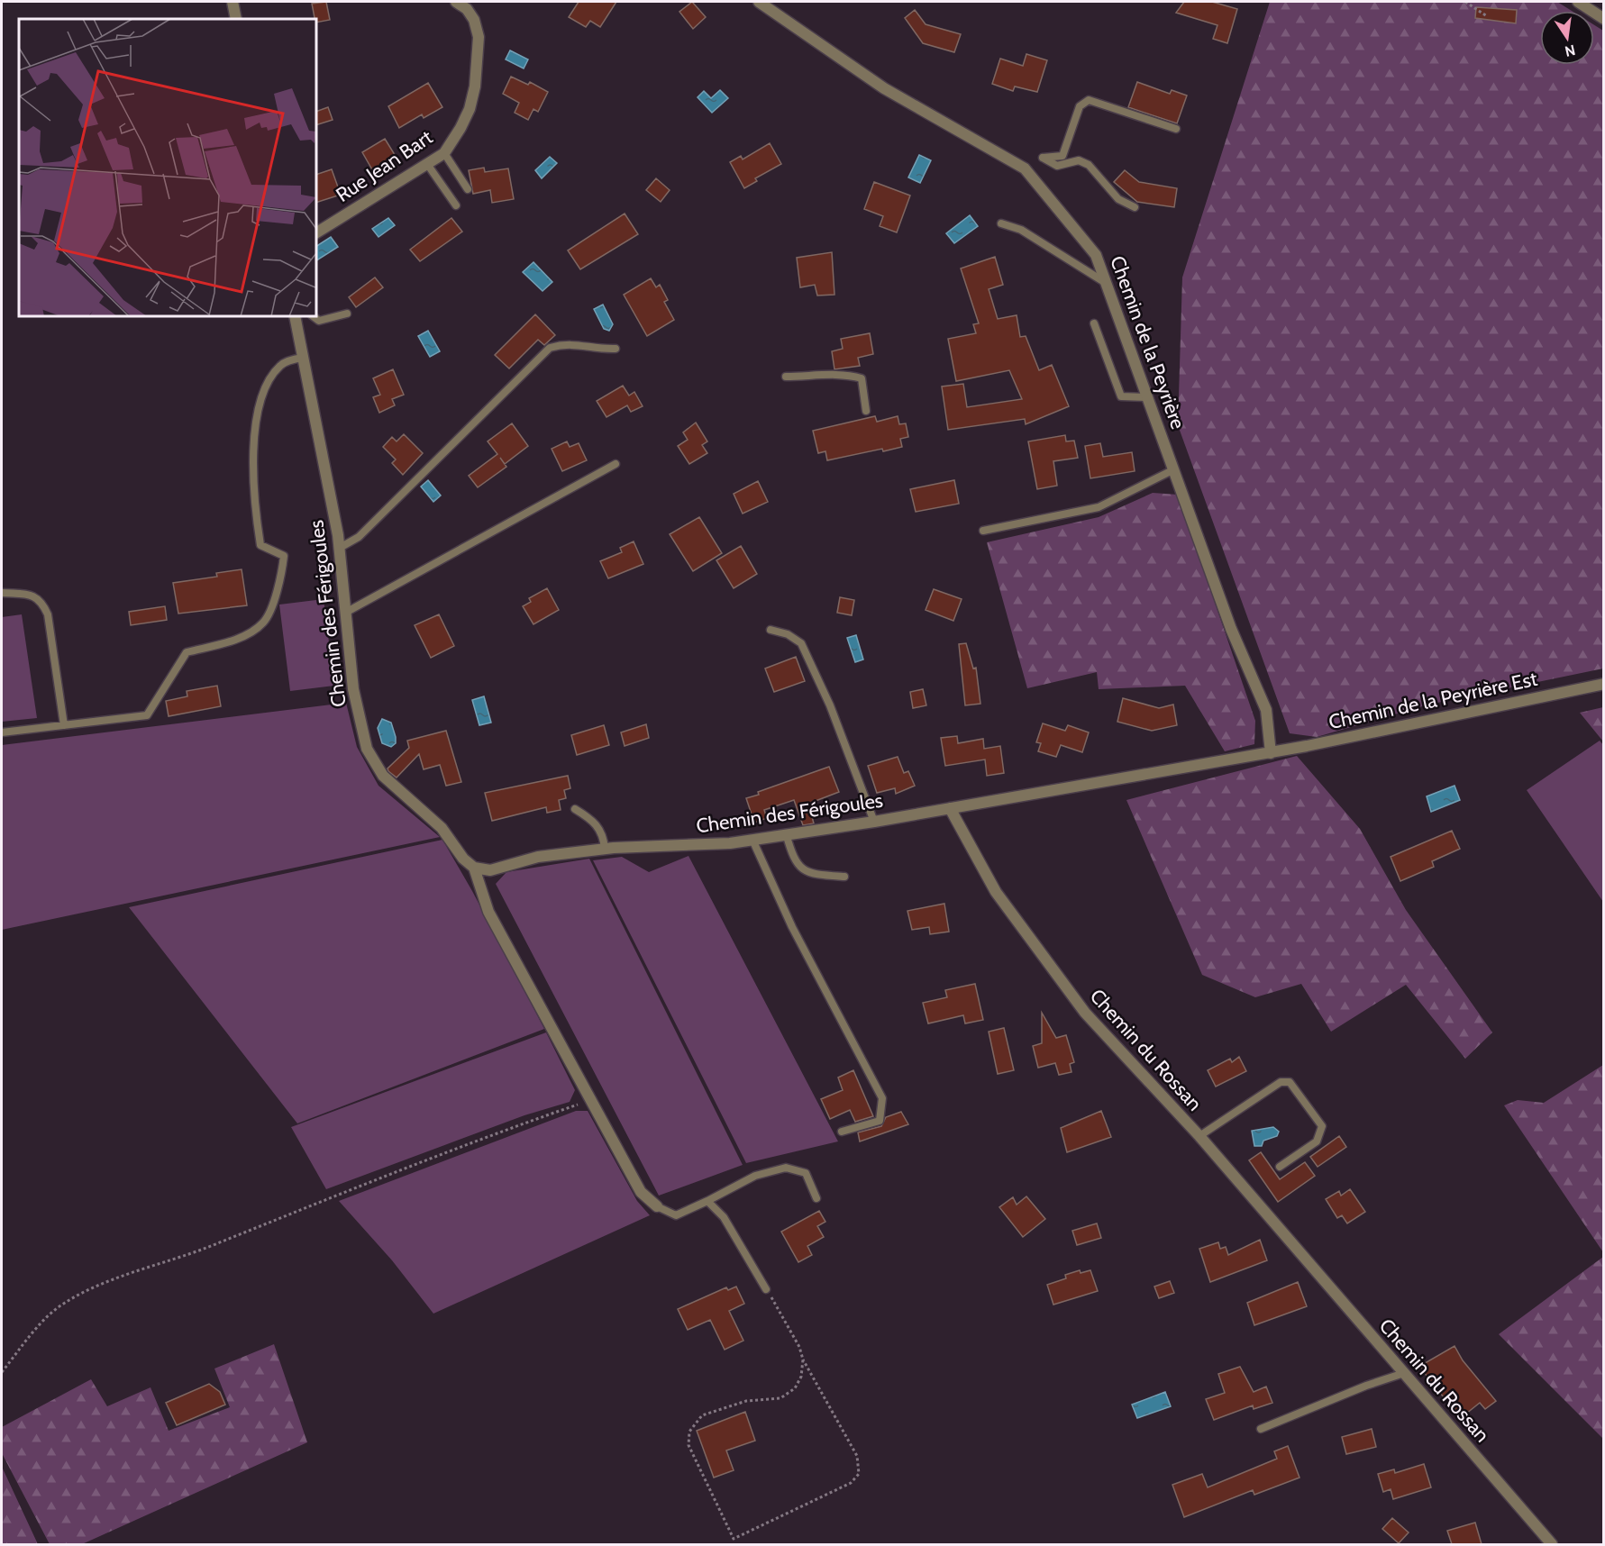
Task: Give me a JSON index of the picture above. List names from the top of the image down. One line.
{"streets":{"street":["Rue Jean Bart","Chemin de la Peyrière","Chemin des Férigoules","Chemin de la Peyrière Est","Chemin du Rossan"]},"crossings":[["Chemin de la Peyrière","Chemin de la Peyrière Est"],["Chemin des Férigoules","Chemin du Rossan"]],"north":"bottom"}
